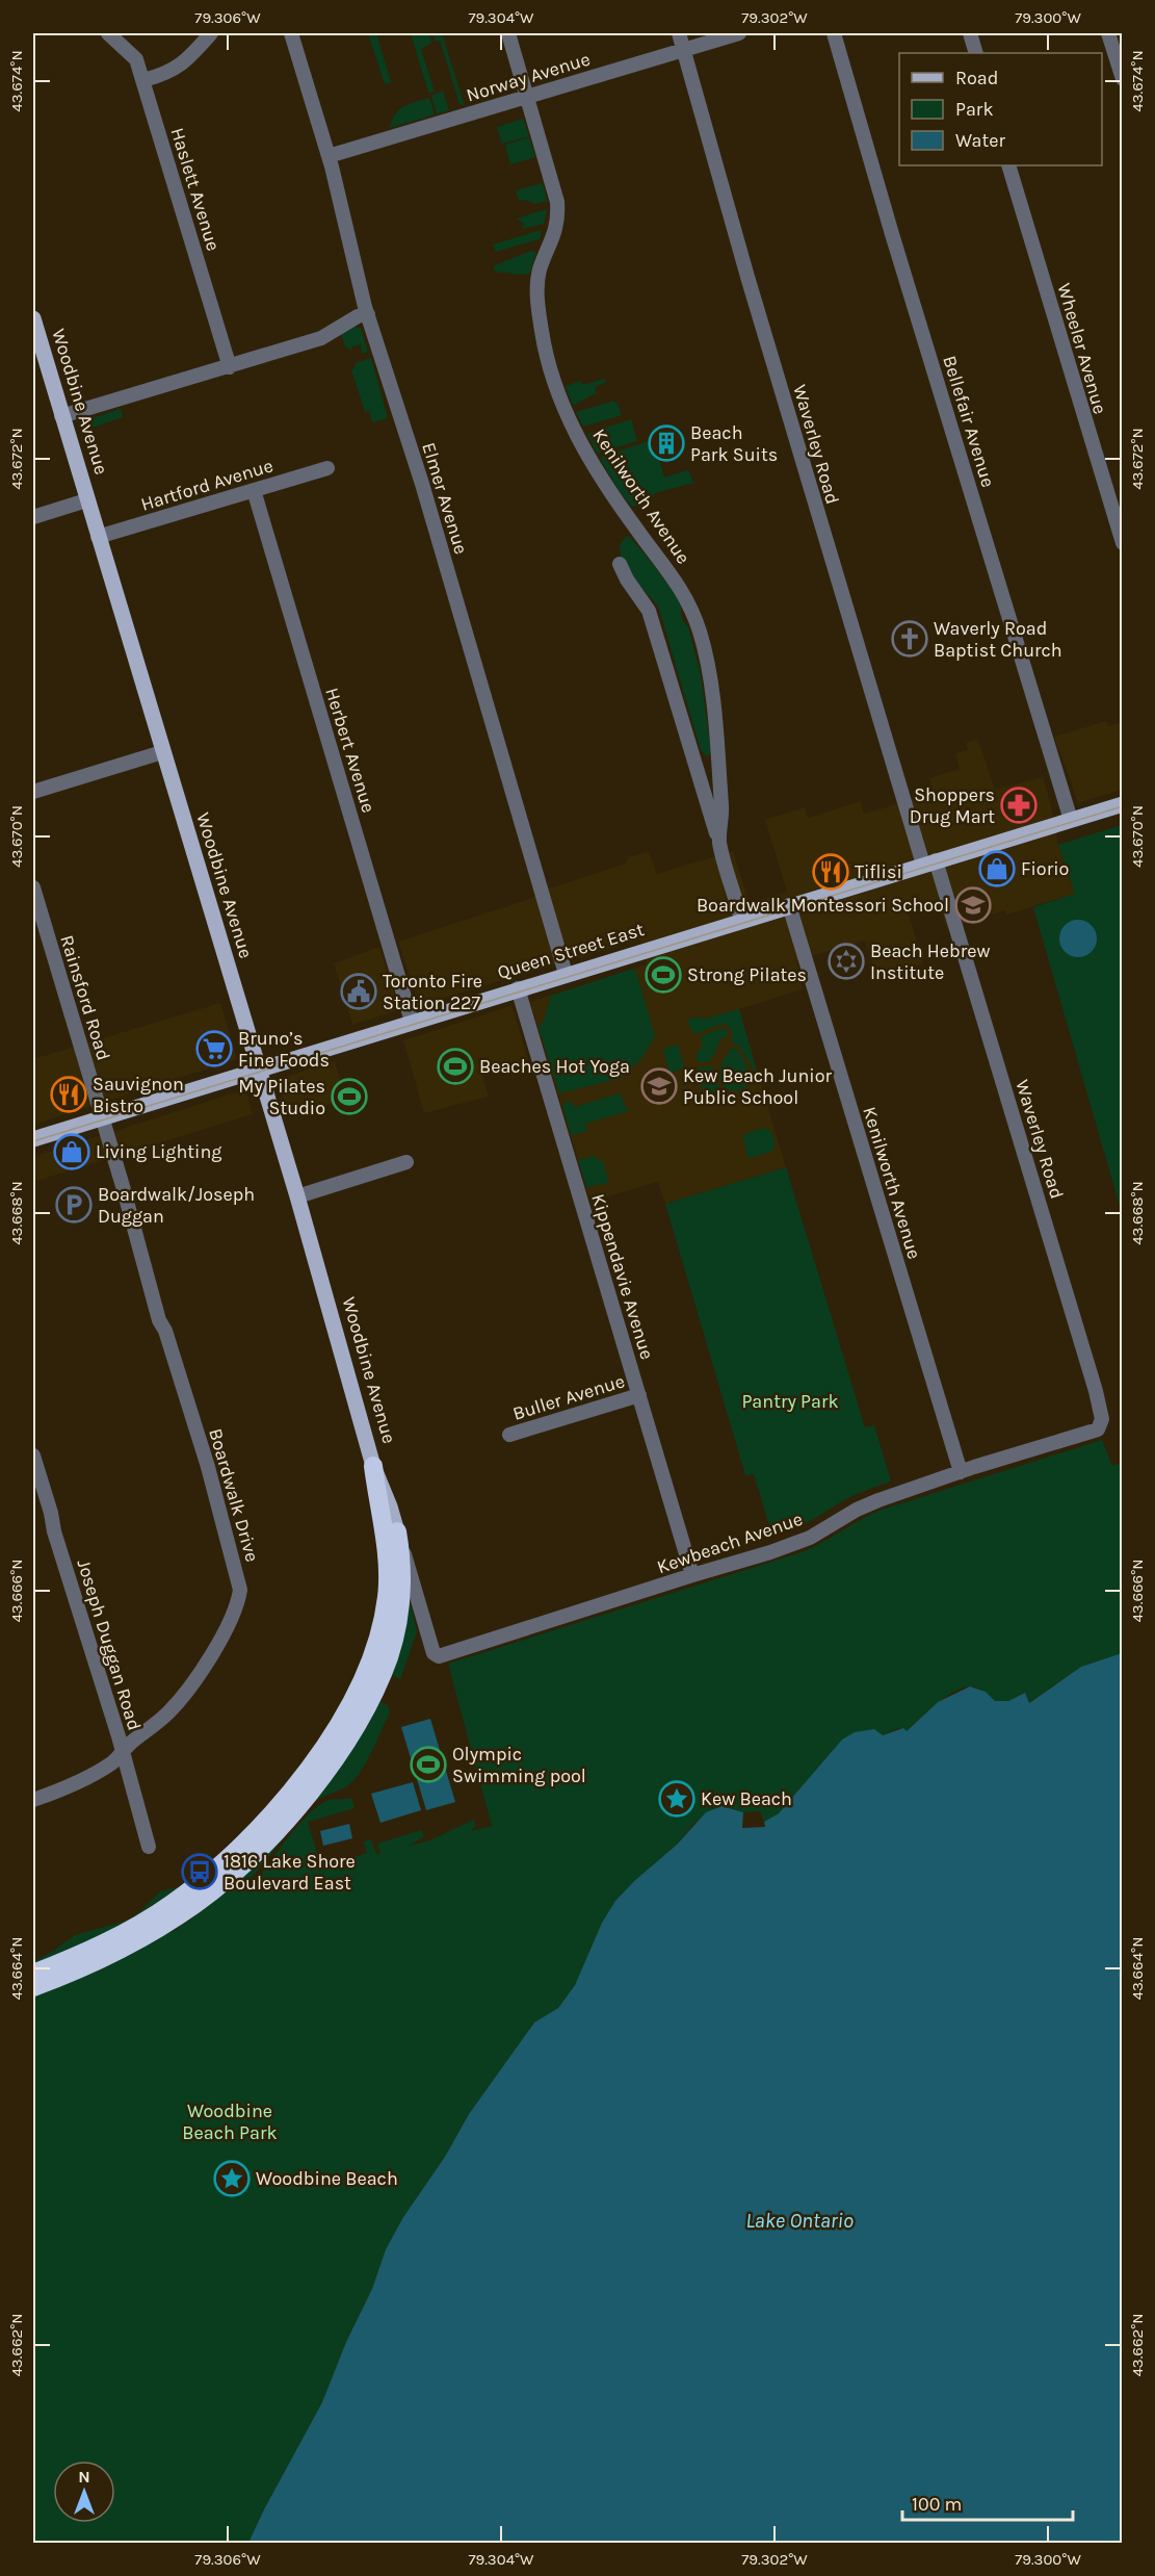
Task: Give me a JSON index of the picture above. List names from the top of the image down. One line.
{"streets":{"highway":["Woodbine Avenue"],"main road":["Queen Street East"],"street":["Norway Avenue","Haslett Avenue","Wheeler Avenue","Bellefair Avenue","Waverley Road","Hartford Avenue","Kenilworth Avenue","Elmer Avenue","Herbert Avenue","Rainsford Road","Kippendavie Avenue","Buller Avenue","Boardwalk Drive","Kewbeach Avenue","Joseph Duggan Road"]},"crossings":[["Norway Avenue","Waverley Road"],["Norway Avenue","Kenilworth Avenue"],["Norway Avenue","Elmer Avenue"],["Woodbine Avenue","Hartford Avenue"],["Woodbine Avenue","Queen Street East"],["Woodbine Avenue","Kewbeach Avenue"],["Bellefair Avenue","Queen Street East"],["Waverley Road","Queen Street East"],["Waverley Road","Kewbeach Avenue"],["Hartford Avenue","Herbert Avenue"],["Kenilworth Avenue","Queen Street East"],["Kenilworth Avenue","Kewbeach Avenue"],["Elmer Avenue","Queen Street East"],["Herbert Avenue","Queen Street East"],["Queen Street East","Rainsford Road"],["Queen Street East","Kippendavie Avenue"],["Queen Street East","Boardwalk Drive"],["Rainsford Road","Boardwalk Drive"],["Kippendavie Avenue","Buller Avenue"],["Kippendavie Avenue","Kewbeach Avenue"],["Boardwalk Drive","Joseph Duggan Road"]],"water":["Lake Ontario"],"parks":["Pantry Park","Woodbine Beach Park"],"places":{"building":["Beach Park Suits"],"church":["Waverly Road Baptist Church"],"pharmacy":["Shoppers Drug Mart"],"shop":["Fiorio","Living Lighting"],"restaurant":["Tiflisi","Sauvignon Bistro"],"school or university":["Boardwalk Montessori School","Kew Beach Junior Public School"],"synagogue":["Beach Hebrew Institute"],"sports":["Strong Pilates","Beaches Hot Yoga","My Pilates Studio","Olympic Swimming pool"],"public building":["Toronto Fire Station 227"],"supermarket":["Bruno’s Fine Foods"],"parking":["Boardwalk/Joseph Duggan"],"place":["Kew Beach","Woodbine Beach"],"bus stop":["1816 Lake Shore Boulevard East"]},"legend":["Road","Park","Water"],"scale_bar":"100 m","north":"top","coordinates":["79.306°W","79.304°W","79.302°W","79.300°W","43.674°N","43.672°N","43.670°N","43.668°N","43.666°N","43.664°N","43.662°N"]}
